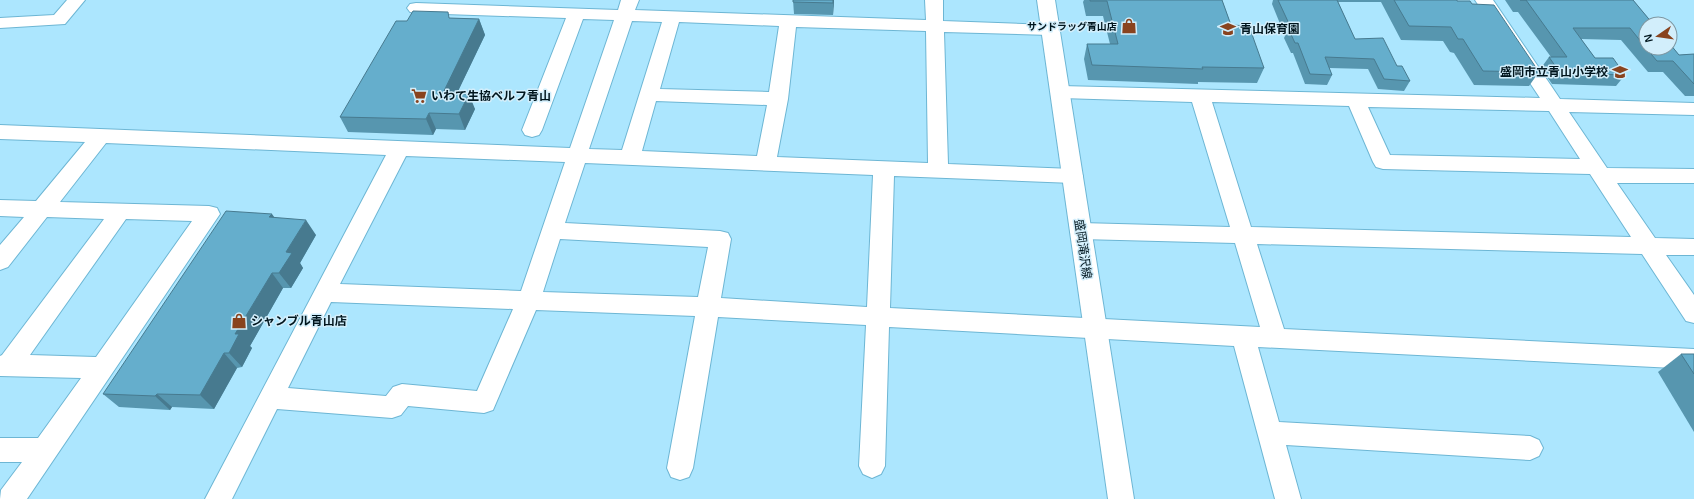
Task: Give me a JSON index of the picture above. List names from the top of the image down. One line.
{"streets":{"street":["盛岡滝沢線"]},"places":{"shop":["サンドラッグ青山店","シャンブル青山店"],"school or university":["青山保育園","盛岡市立青山小学校"],"supermarket":["いわて生協ベルフ青山"]},"north":"left"}
